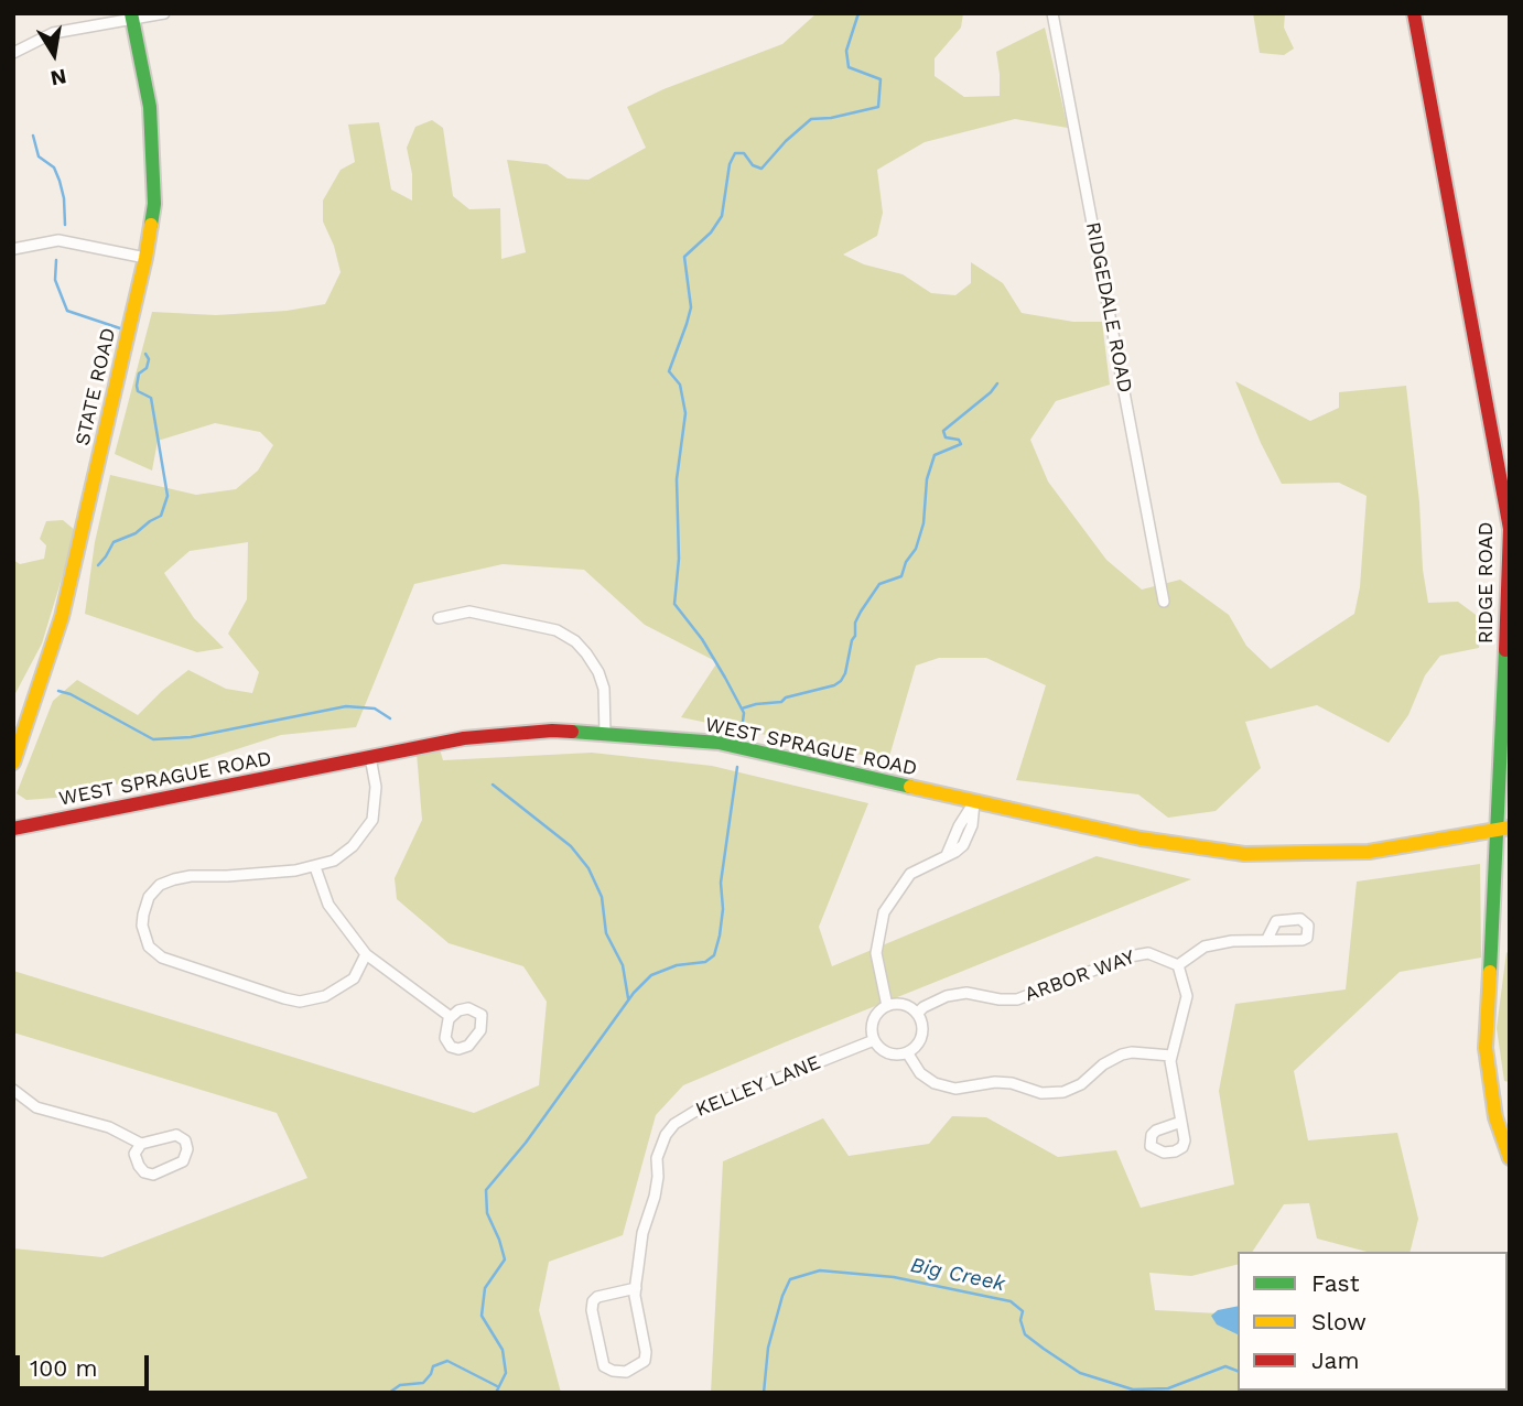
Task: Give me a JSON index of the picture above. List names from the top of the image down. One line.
{"streets":{"main road":["STATE ROAD","RIDGE ROAD","WEST SPRAGUE ROAD"],"street":["RIDGEDALE ROAD","ARBOR WAY","KELLEY LANE"]},"crossings":[["RIDGE ROAD","WEST SPRAGUE ROAD"],["ARBOR WAY","KELLEY LANE"]],"water":["Big Creek"],"legend":["Fast","Slow","Jam"],"scale_bar":"100 m","north":"bottom"}
